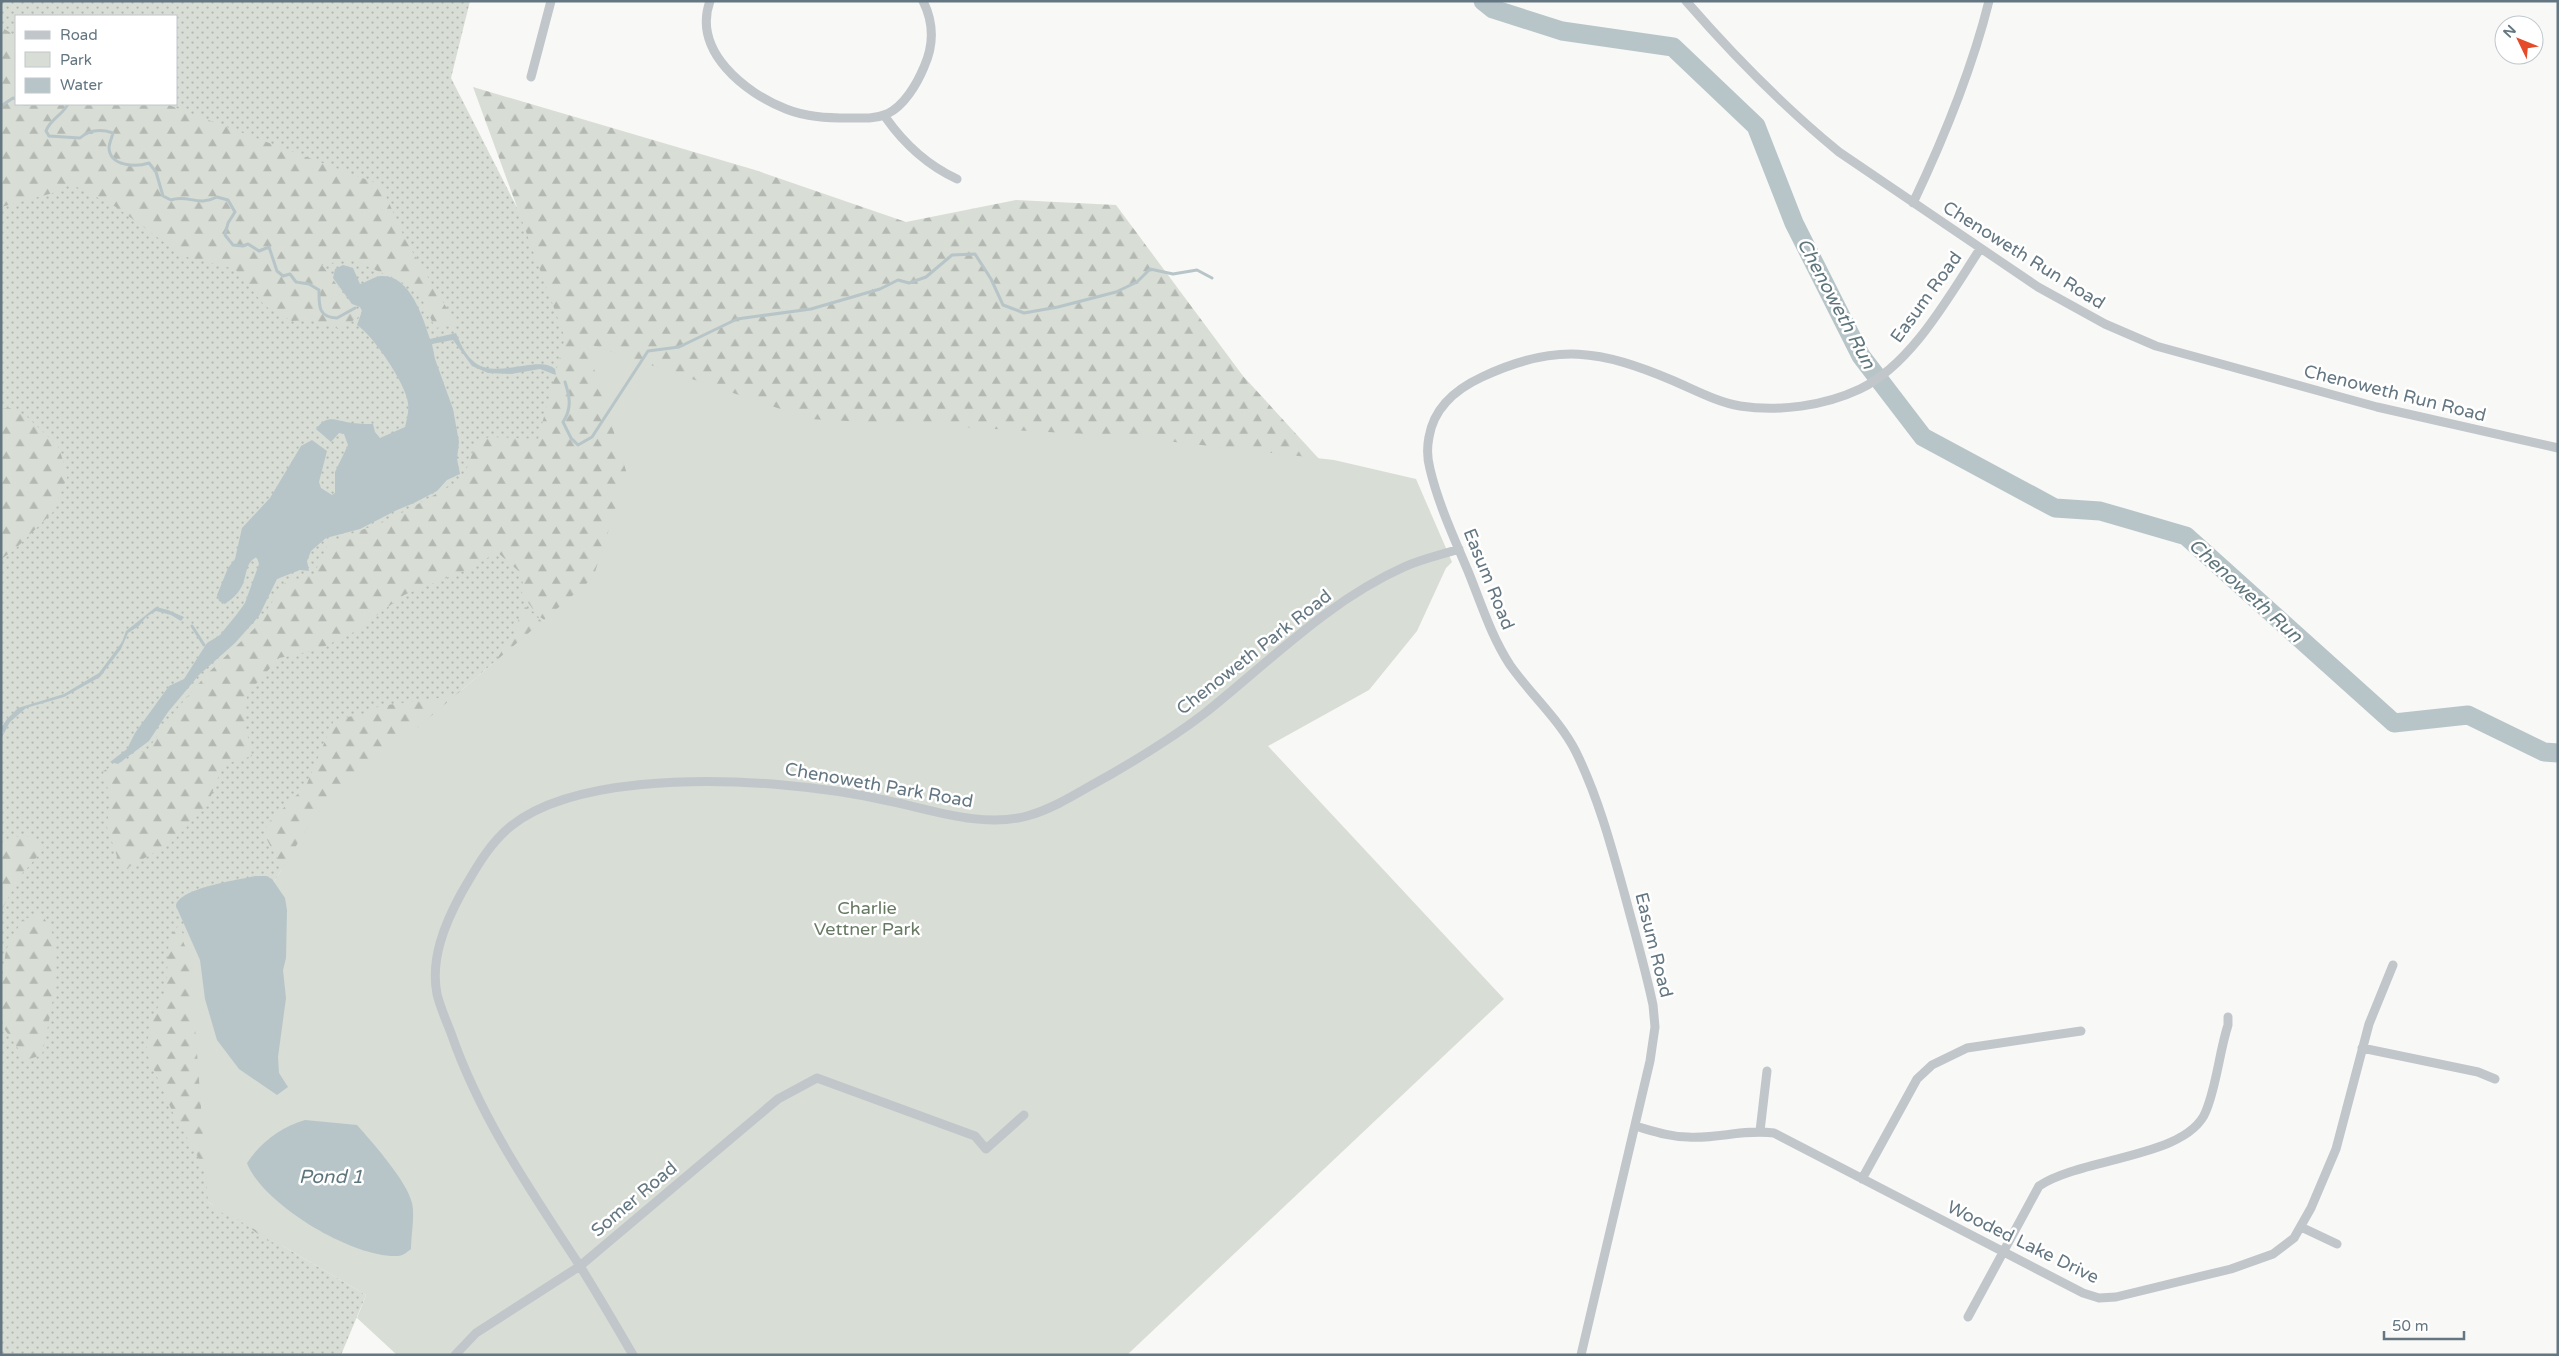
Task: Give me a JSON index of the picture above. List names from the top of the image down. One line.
{"streets":{"street":["Chenoweth Run Road","Easum Road","Chenoweth Park Road","Somer Road","Wooded Lake Drive"]},"crossings":[["Chenoweth Run Road","Easum Road"],["Easum Road","Chenoweth Park Road"],["Easum Road","Wooded Lake Drive"],["Chenoweth Park Road","Somer Road"]],"water":["Chenoweth Run","Pond 1"],"parks":["Charlie Vettner Park"],"legend":["Road","Park","Water"],"scale_bar":"50 m","north":"top left"}
